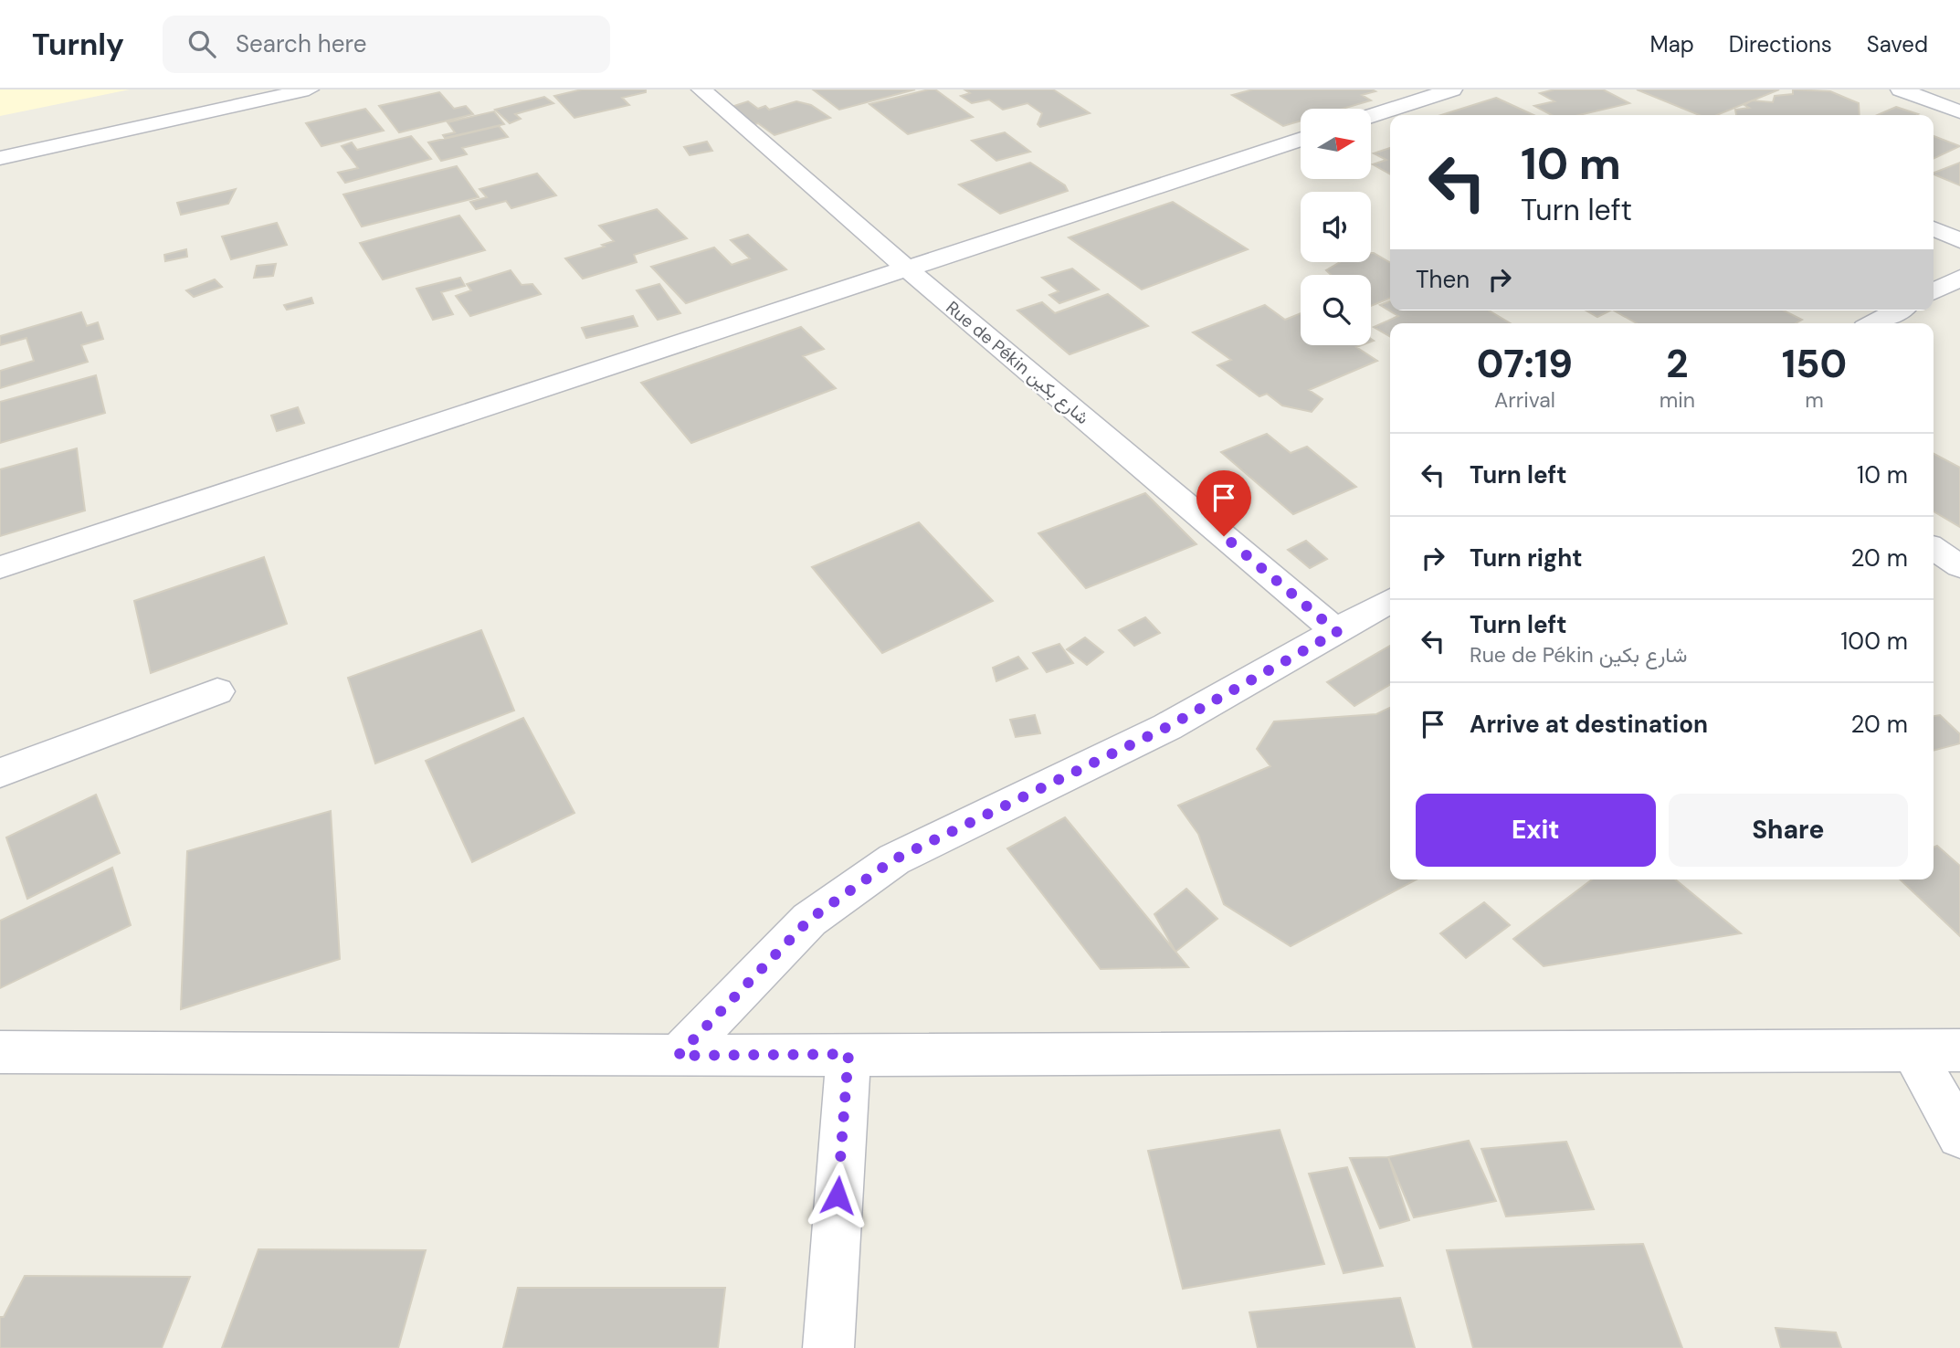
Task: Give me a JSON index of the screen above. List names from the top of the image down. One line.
{"streets":{"street":["Rue de Pékin شارع بكين"]},"north":"right","page":{"header":"Turnly","search":"Search here","nav":["Map","Directions","Saved"],"turn":["10 m","Turn left"],"then":"Then","eta":["07:19","Arrival","2","min","150","m"],"list":[{"name":"Turn left","value":"10 m"},{"name":"Turn right","value":"20 m"},{"name":"Turn left","note":"Rue de Pékin شارع بكين","value":"100 m"},{"name":"Arrive at destination","value":"20 m"}],"buttons":["Exit","Share"]}}
